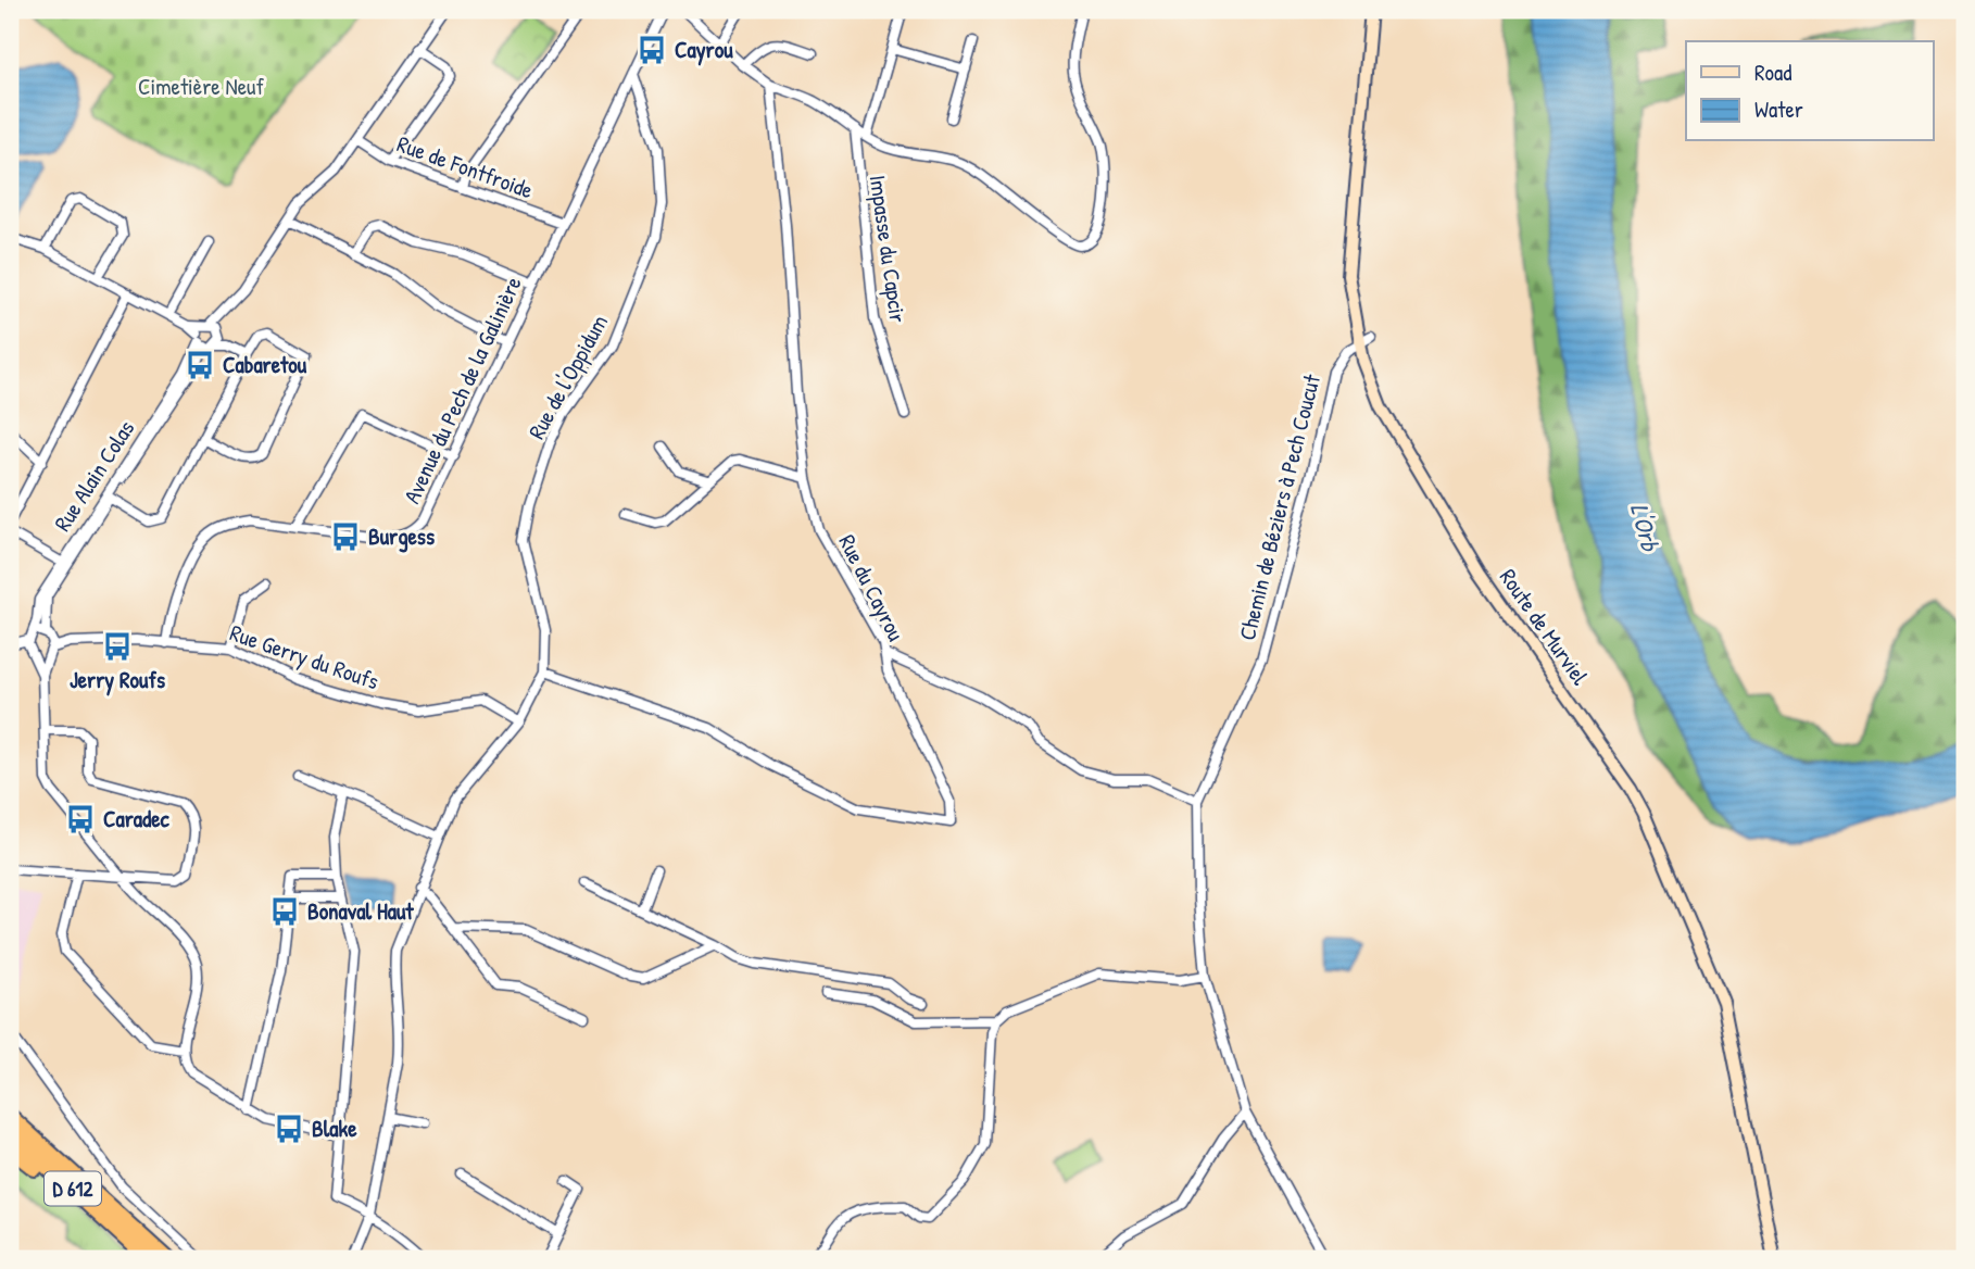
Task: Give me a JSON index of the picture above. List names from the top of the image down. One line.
{"streets":{"highway":["D 612"],"main road":["Route de Murviel"],"street":["Rue de Fontfroide","Impasse du Capcir","Rue de l'Oppidum","Avenue du Pech de la Galinière","Rue Alain Colas","Chemin de Béziers à Pech Coucut","Rue du Cayrou","Rue Gerry du Roufs"]},"crossings":[["Rue de Fontfroide","Avenue du Pech de la Galinière"],["Rue de l'Oppidum","Avenue du Pech de la Galinière"],["Rue de l'Oppidum","Rue du Cayrou"],["Avenue du Pech de la Galinière","Rue Gerry du Roufs"],["Rue Alain Colas","Rue Gerry du Roufs"],["Chemin de Béziers à Pech Coucut","Route de Murviel"]],"water":["L'Orb"],"parks":["Cimetière Neuf"],"places":{"bus stop":["Cayrou","Cabaretou","Burgess","Jerry Roufs","Caradec","Bonaval Haut","Blake"]},"legend":["Road","Water"]}
